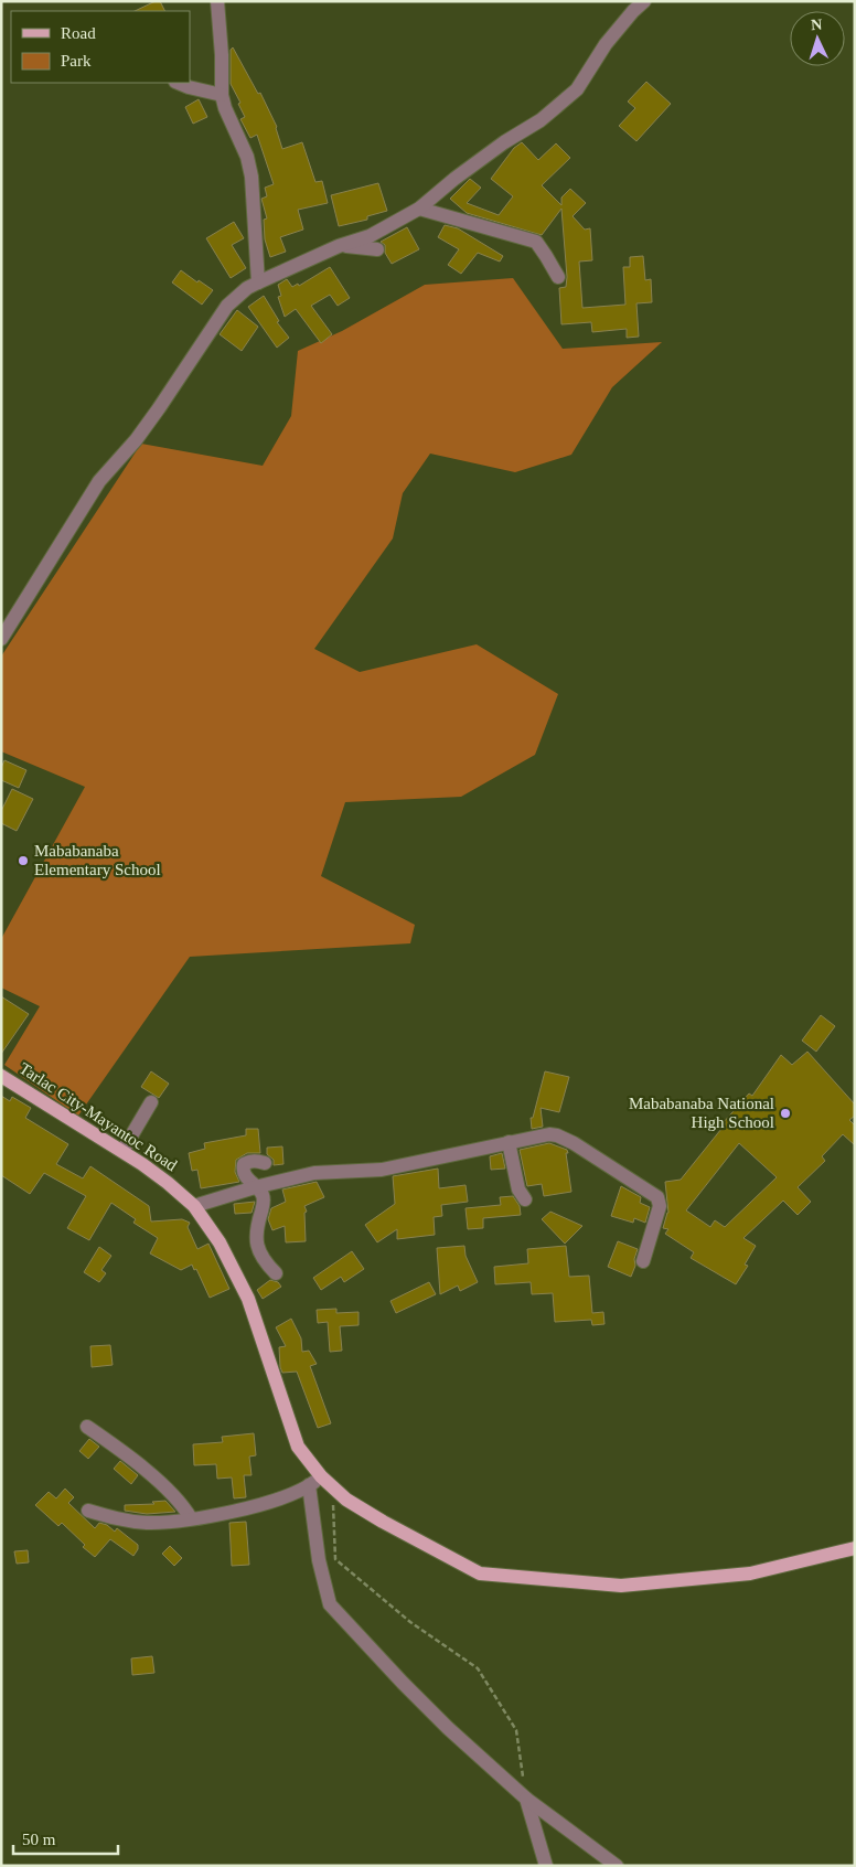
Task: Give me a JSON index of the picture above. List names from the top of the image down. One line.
{"streets":{"main road":["Tarlac City-Mayantoc Road"]},"places":["Mababanaba Elementary School","Mababanaba National High School"],"legend":["Road","Park"],"scale_bar":"50 m","north":"top"}
